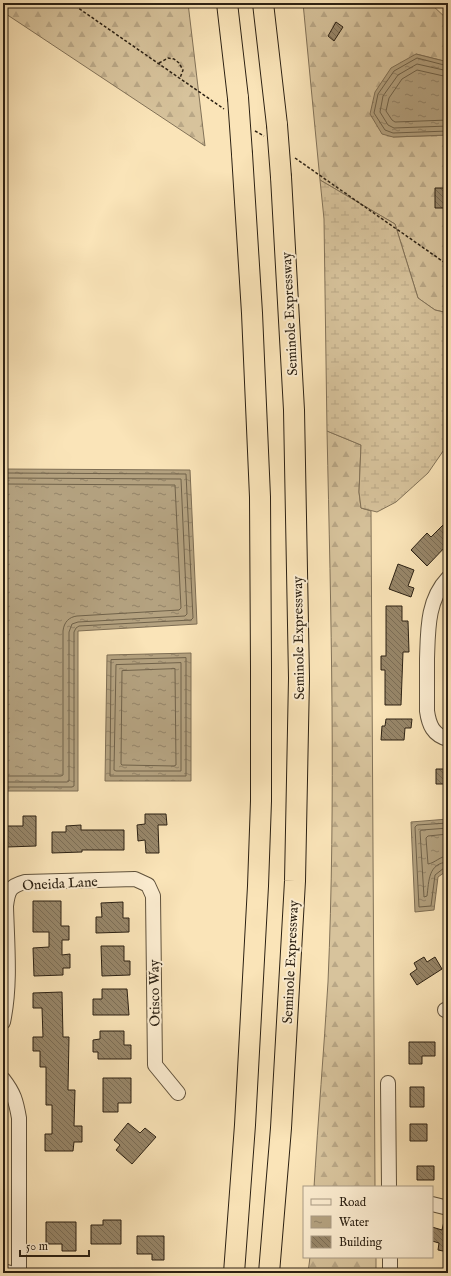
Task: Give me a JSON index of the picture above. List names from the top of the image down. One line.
{"streets":{"highway":["Seminole Expressway"],"street":["Oneida Lane","Otisco Way"]},"crossings":[["Oneida Lane","Otisco Way"]],"legend":["Road","Water","Building"],"scale_bar":"50 m"}
